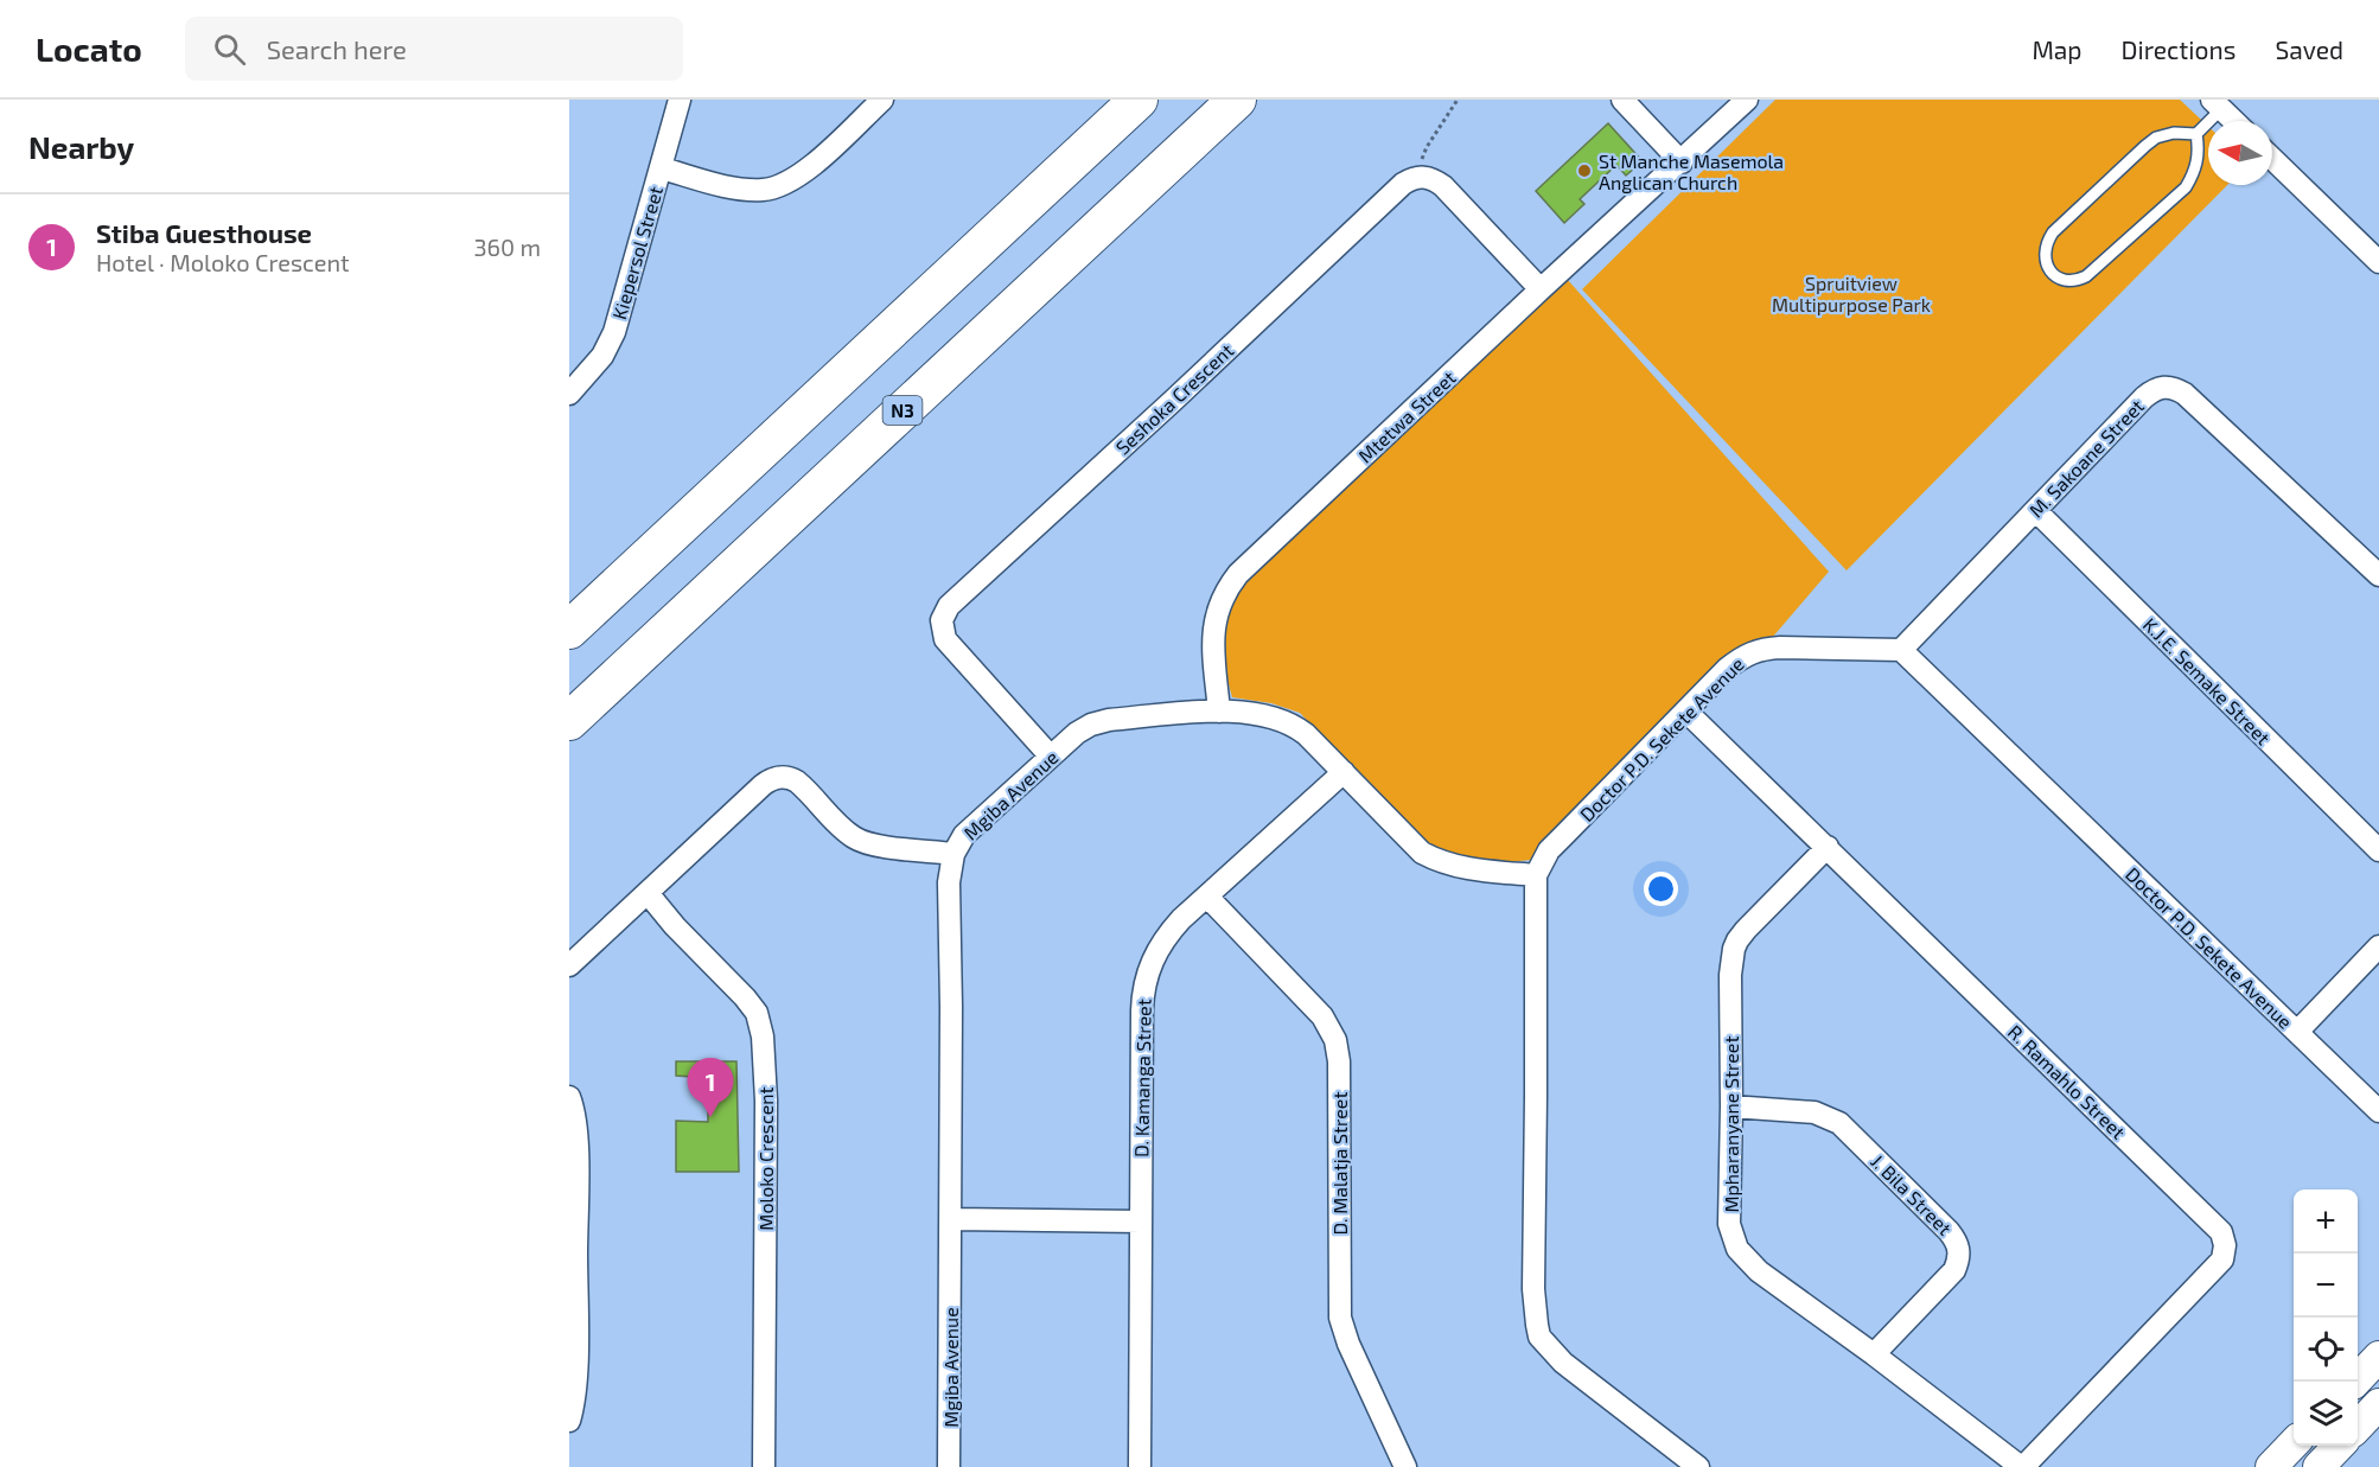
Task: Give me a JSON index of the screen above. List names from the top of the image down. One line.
{"streets":{"highway":["N3"],"street":["Kiepersol Street","Seshoka Crescent","Mtetwa Street","M. Sakoane Street","K.J.E. Semake Street","Doctor P.D. Sekete Avenue","Mgiba Avenue","D. Kamanga Street","R. Ramahlo Street","Mpharanyane Street","Moloko Crescent","D. Malatja Street","J. Bila Street"]},"crossings":[["Seshoka Crescent","Mgiba Avenue"],["Mtetwa Street","Mgiba Avenue"],["M. Sakoane Street","K.J.E. Semake Street"],["M. Sakoane Street","Doctor P.D. Sekete Avenue"],["Doctor P.D. Sekete Avenue","Mgiba Avenue"],["Doctor P.D. Sekete Avenue","R. Ramahlo Street"],["Mgiba Avenue","D. Kamanga Street"],["D. Kamanga Street","D. Malatja Street"],["R. Ramahlo Street","Mpharanyane Street"],["Mpharanyane Street","J. Bila Street"]],"parks":["Spruitview Multipurpose Park"],"places":["St Manche Masemola Anglican Church"],"north":"left","page":{"header":"Locato","search":"Search here","nav":["Map","Directions","Saved"],"heading":"Nearby","list":[{"mark":"1","name":"Stiba Guesthouse","note":"Hotel · Moloko Crescent","value":"360 m"}],"pins":"1","map_buttons":["+","−"]}}
